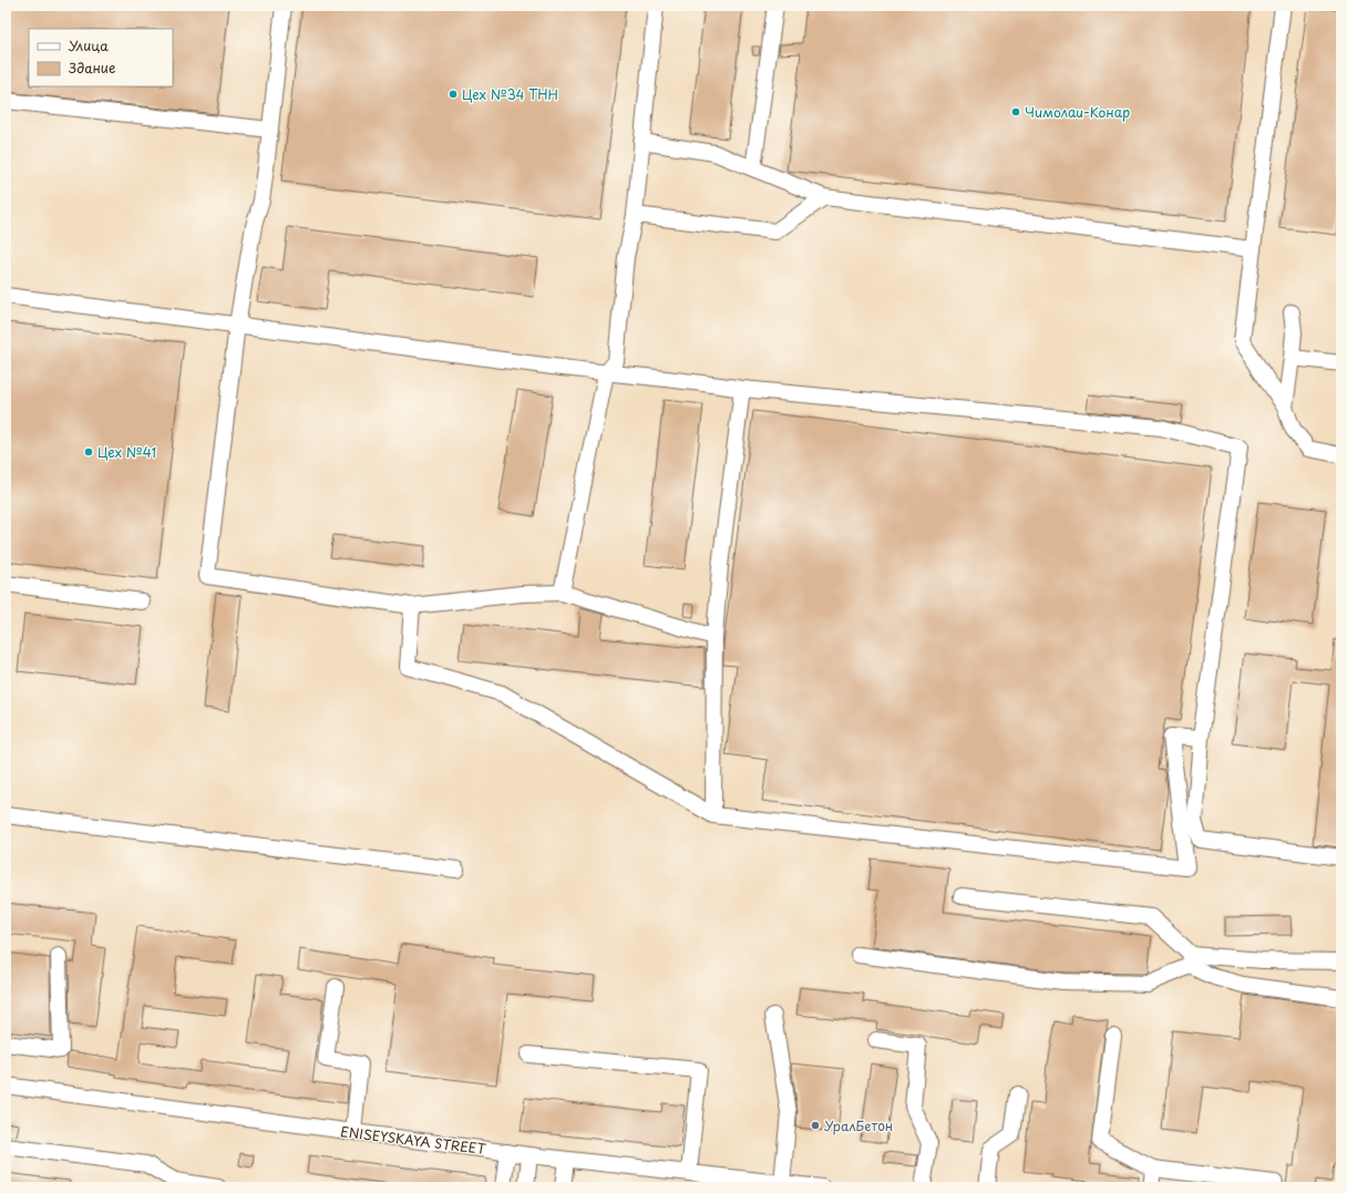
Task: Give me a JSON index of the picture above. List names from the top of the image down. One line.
{"streets":{"street":["ENISEYSKAYA STREET"]},"places":["Цех №34 ТНН","Чимолаи-Конар","Цех №41","УралБетон"],"legend":["Улица","Здание"]}
